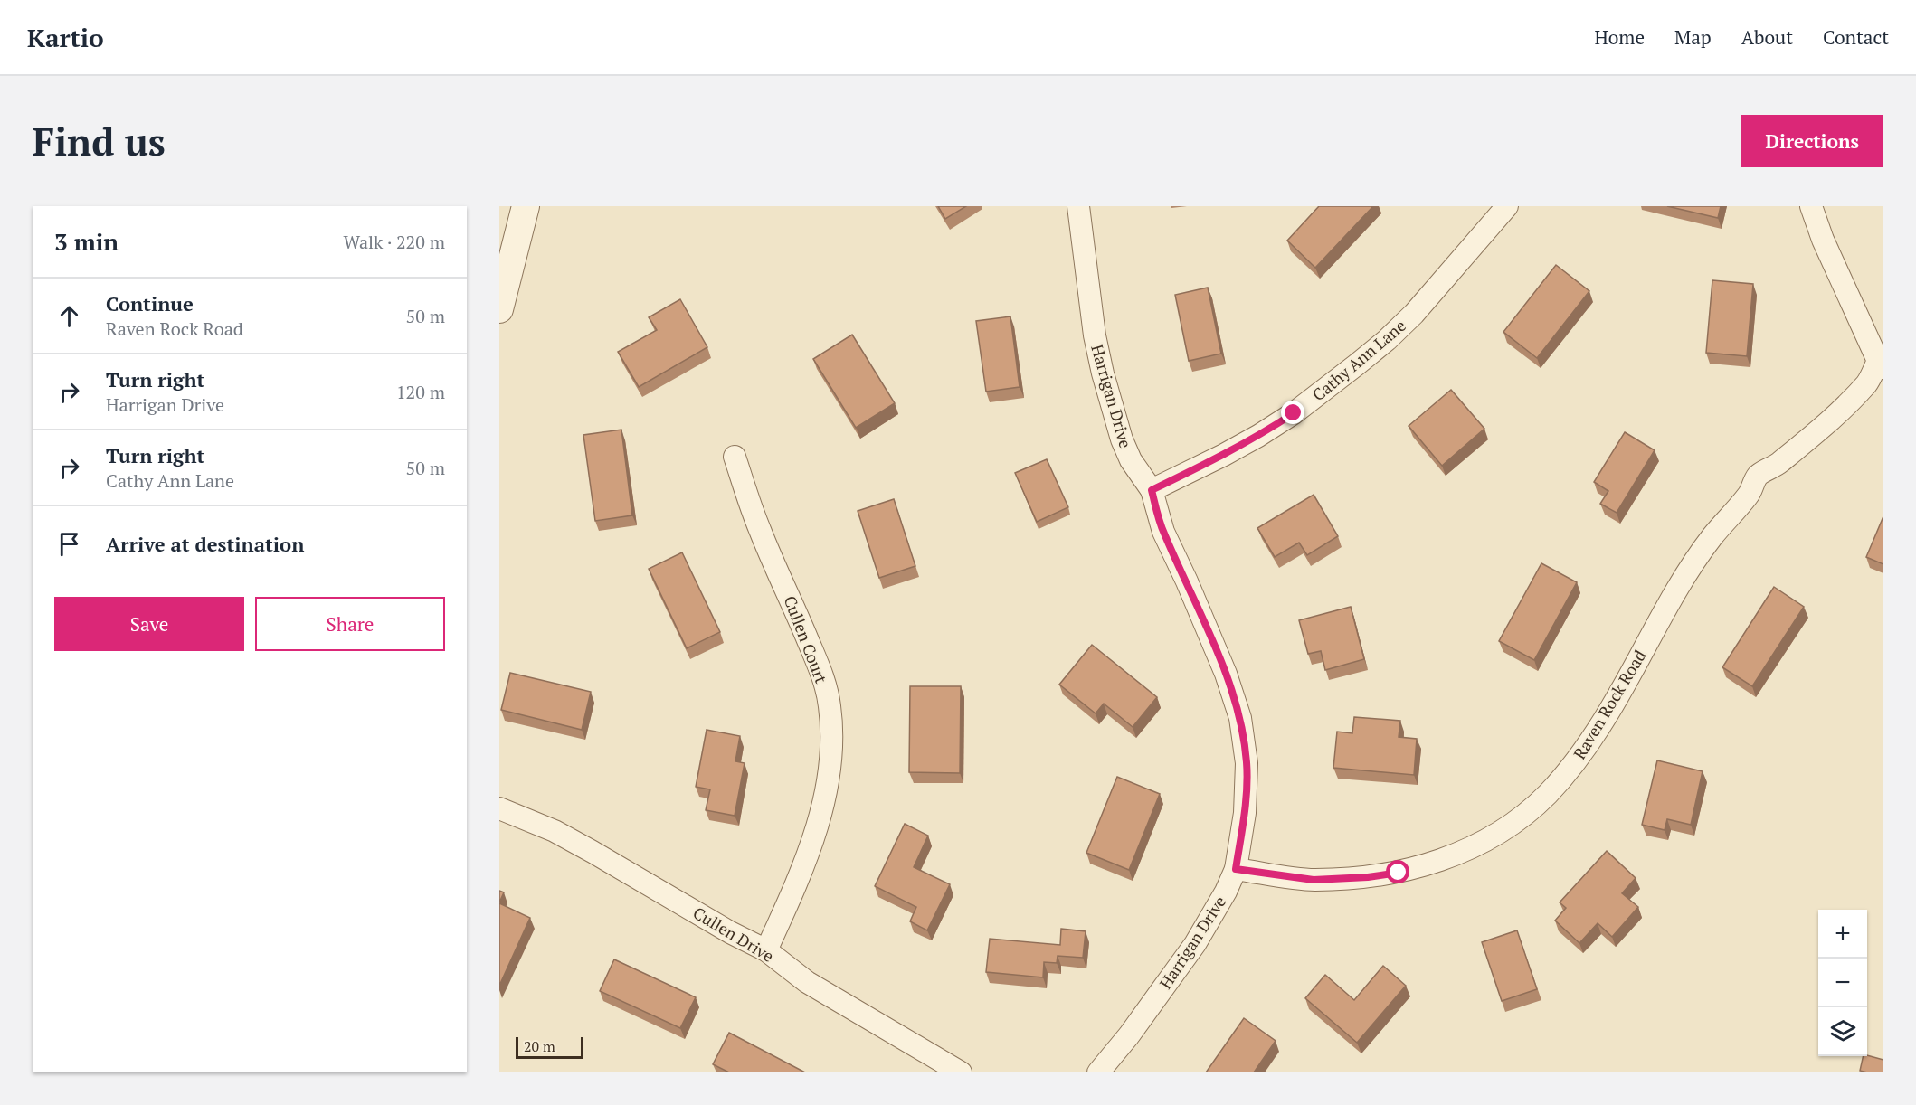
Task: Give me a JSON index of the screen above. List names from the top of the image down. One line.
{"streets":{"street":["Cathy Ann Lane","Harrigan Drive","Cullen Court","Raven Rock Road","Cullen Drive"]},"crossings":[["Cathy Ann Lane","Harrigan Drive"],["Harrigan Drive","Raven Rock Road"],["Cullen Court","Cullen Drive"]],"scale_bar":"20 m","page":{"header":"Kartio","nav":["Home","Map","About","Contact"],"buttons":["Directions",["Save","Share"]],"title":"Find us","heading":["3 min","Walk · 220 m"],"list":[["Continue","Raven Rock Road","50 m"],["Turn right","Harrigan Drive","120 m"],["Turn right","Cathy Ann Lane","50 m"],"Arrive at destination"],"map_buttons":["+","−"],"scale":"20 m"}}
